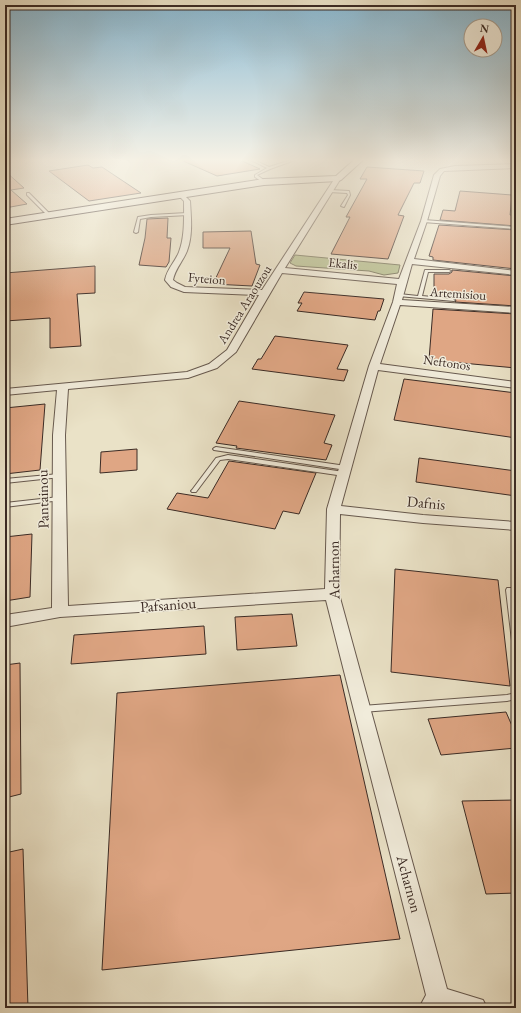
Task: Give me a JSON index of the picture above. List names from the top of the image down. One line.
{"streets":{"street":["Ekalis","Fyteion","Artemisiou","Andrea Araouzou","Neftonos","Pantainou","Dafnis","Acharnon","Pafsaniou"]},"crossings":[["Ekalis","Andrea Araouzou"],["Ekalis","Acharnon"],["Fyteion","Andrea Araouzou"],["Artemisiou","Acharnon"],["Andrea Araouzou","Pantainou"],["Neftonos","Acharnon"],["Pantainou","Pafsaniou"],["Dafnis","Acharnon"],["Acharnon","Pafsaniou"]],"north":"top"}
